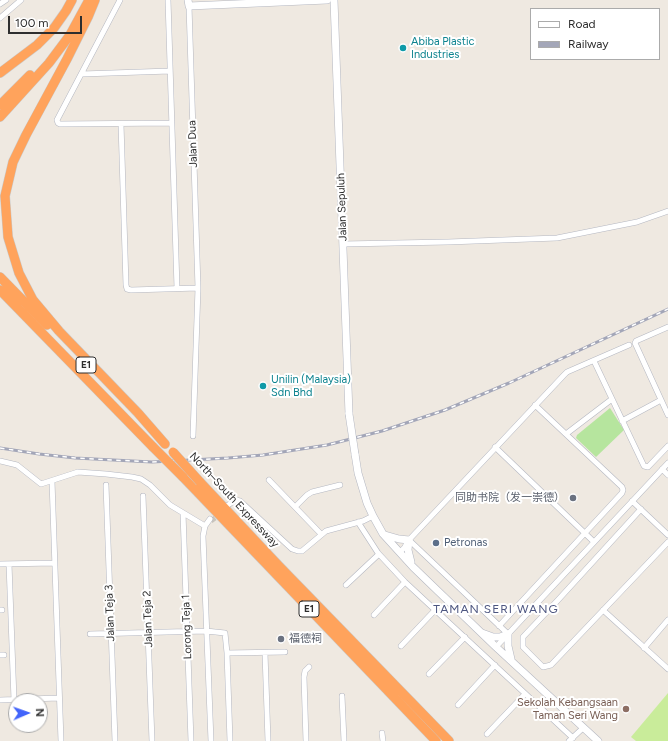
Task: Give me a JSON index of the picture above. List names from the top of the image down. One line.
{"streets":{"highway":["E1","North–South Expressway"],"main road":["Jalan Sepuluh"],"street":["Jalan Dua","Jalan Teja 3","Jalan Teja 2","Lorong Teja 1"]},"districts":["TAMAN SERI WANG"],"places":["Abiba Plastic Industries","Unilin (Malaysia) Sdn Bhd","同助书院（发一崇德）","Petronas","福德祠","Sekolah Kebangsaan Taman Seri Wang"],"legend":["Road","Railway"],"scale_bar":"100 m","north":"right"}
